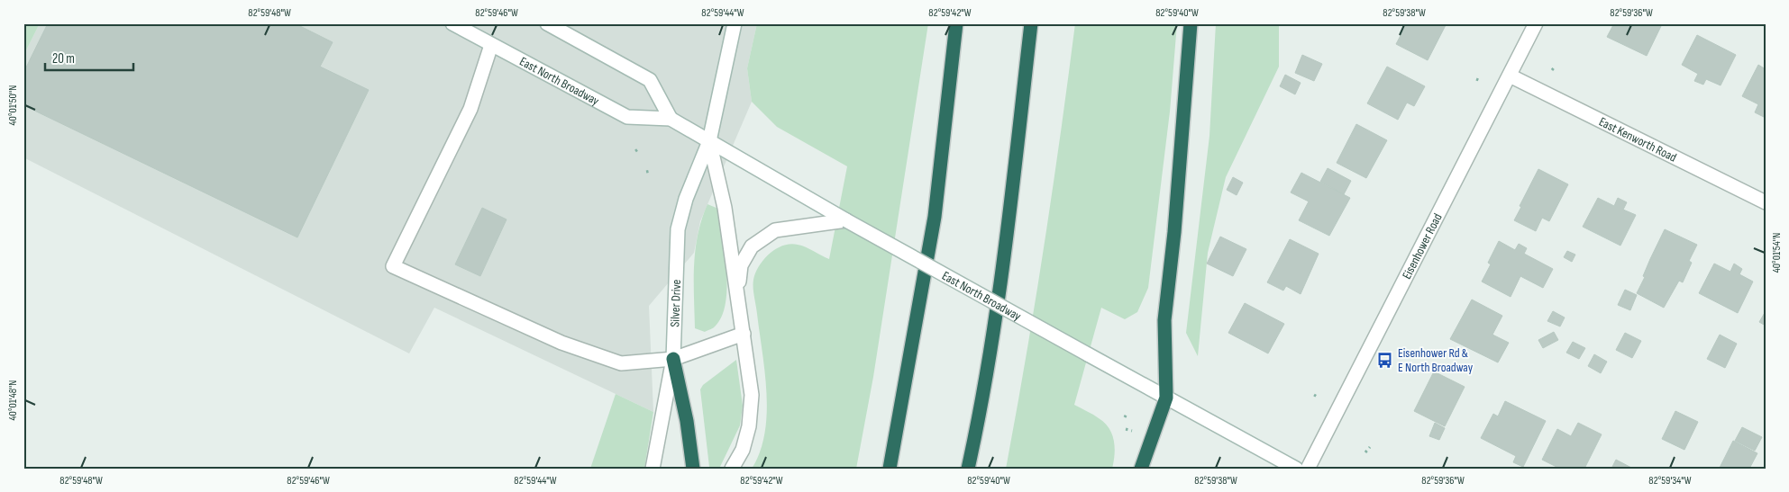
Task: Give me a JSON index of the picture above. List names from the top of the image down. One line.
{"streets":{"street":["East North Broadway","East Kenworth Road","Eisenhower Road","Silver Drive"]},"crossings":[["East North Broadway","Silver Drive"],["East Kenworth Road","Eisenhower Road"]],"places":{"bus stop":["Eisenhower Rd & E North Broadway"]},"scale_bar":"20 m","coordinates":["82°59'48\"W","82°59'46\"W","82°59'44\"W","82°59'42\"W","82°59'40\"W","82°59'38\"W","82°59'36\"W","40°01'50\"N","40°01'54\"N","40°01'48\"N","82°59'34\"W"]}
